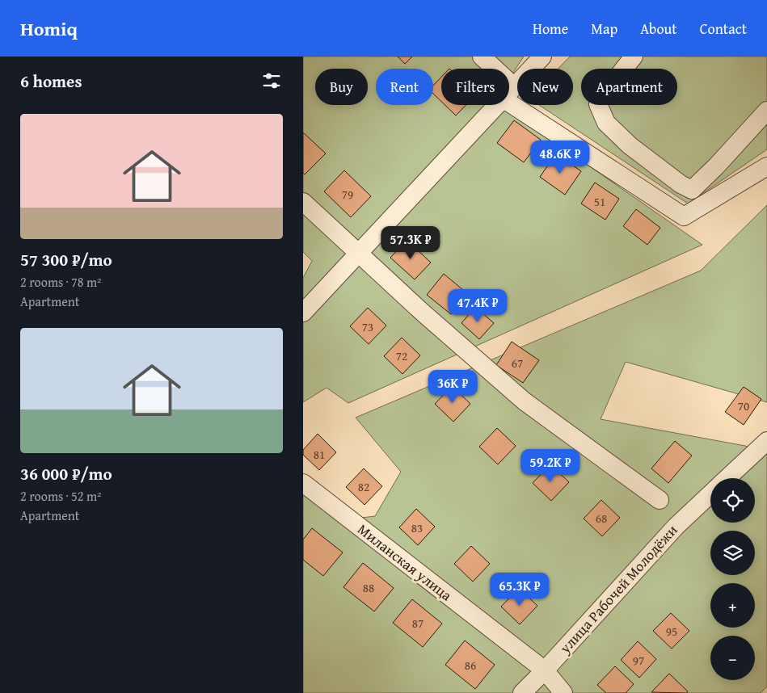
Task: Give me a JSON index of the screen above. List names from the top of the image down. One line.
{"streets":{"street":["Миланская улица","улица Рабочей Молодёжи"]},"crossings":[["Миланская улица","улица Рабочей Молодёжи"]],"house_numbers":["79","51","73","72","67","70","81","82","68","83","88","87","95","97","86"],"page":{"header":"Homiq","nav":["Home","Map","About","Contact"],"heading":"6 homes","chip":["Buy","Rent","Filters","New","Apartment"],"list":[{"name":"57 300 ₽/mo","note":"2 rooms · 78 m² · Apartment"},{"name":"36 000 ₽/mo","note":"2 rooms · 52 m² · Apartment"}],"price":["48.6K ₽","57.3K ₽","47.4K ₽","36K ₽","59.2K ₽","65.3K ₽"],"map_buttons":["+","−"]}}
